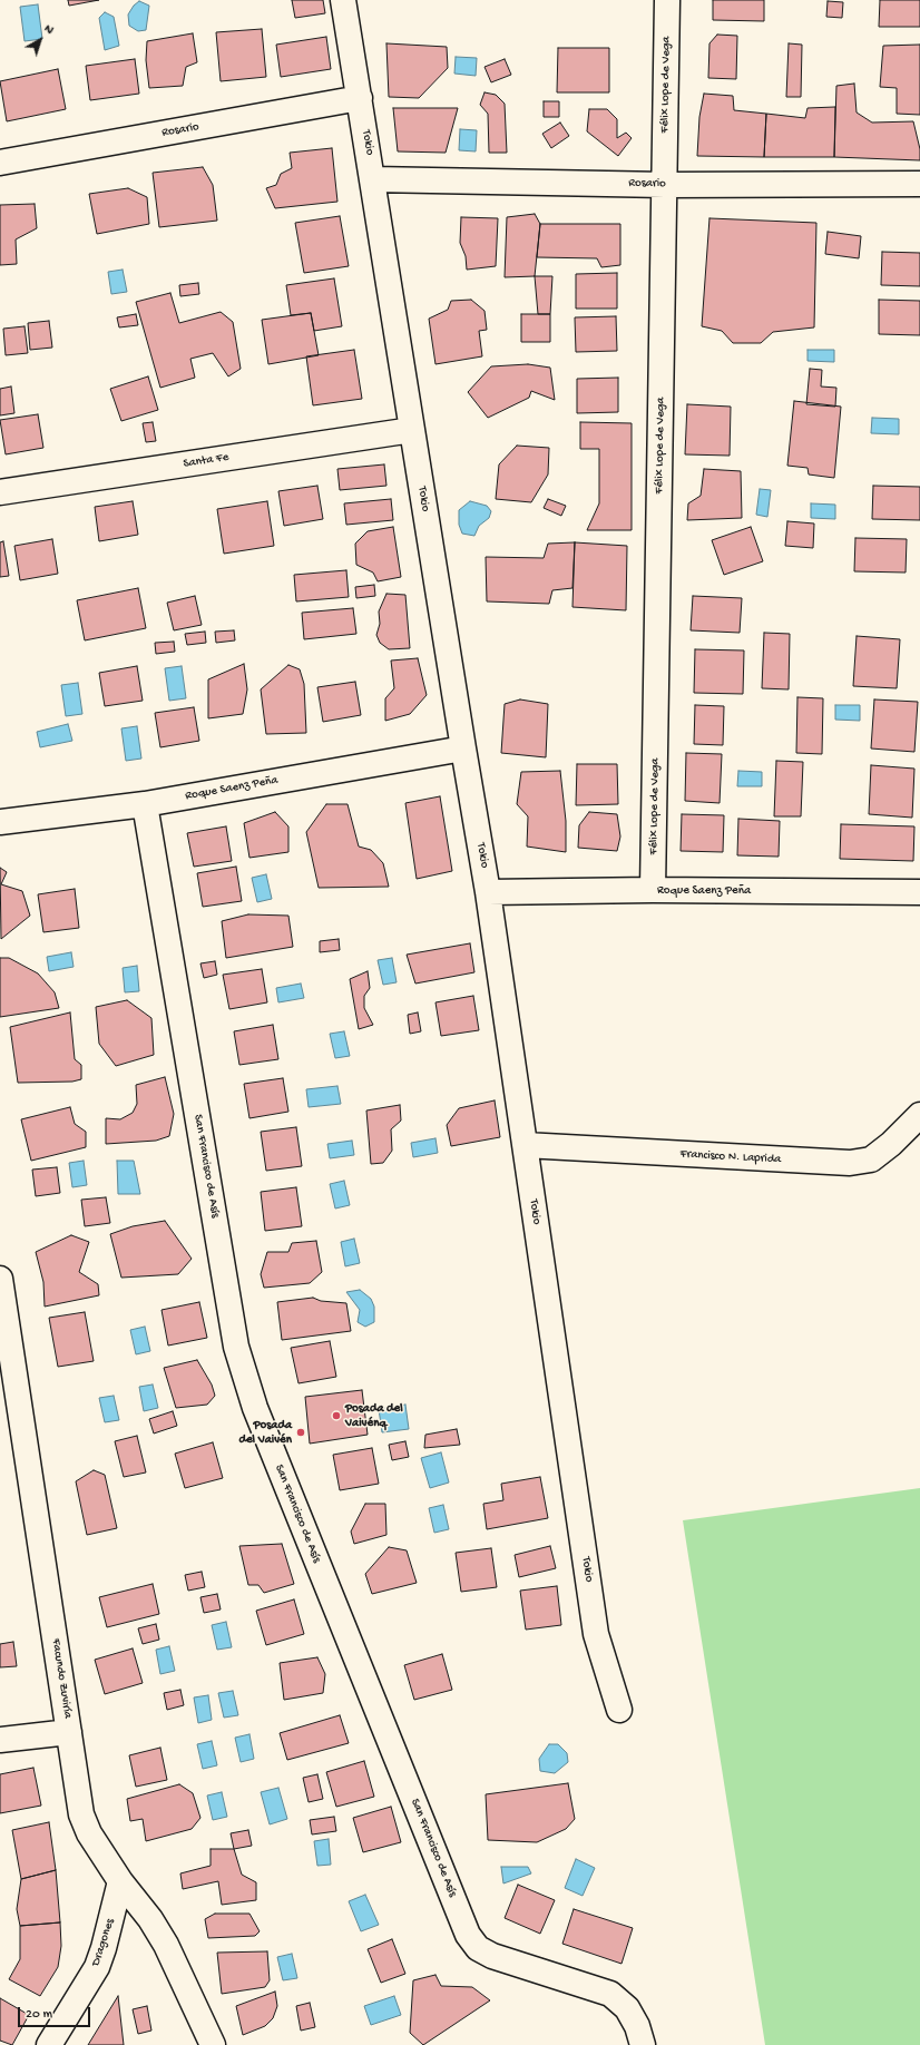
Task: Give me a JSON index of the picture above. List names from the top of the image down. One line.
{"streets":{"street":["Félix Lope de Vega","Rosario","Tokio","Santa Fe","Roque Saenz Peña","Francisco N. Laprida","San Francisco de Asís","Facundo Zuviría","Dragones"]},"crossings":[["Félix Lope de Vega","Rosario"],["Félix Lope de Vega","Roque Saenz Peña"],["Rosario","Tokio"],["Tokio","Santa Fe"],["Tokio","Roque Saenz Peña"],["Tokio","Francisco N. Laprida"],["Roque Saenz Peña","San Francisco de Asís"],["Facundo Zuviría","Dragones"]],"places":["Posada del Vaivénq","Posada del Vaivén"],"scale_bar":"20 m","north":"top right"}
